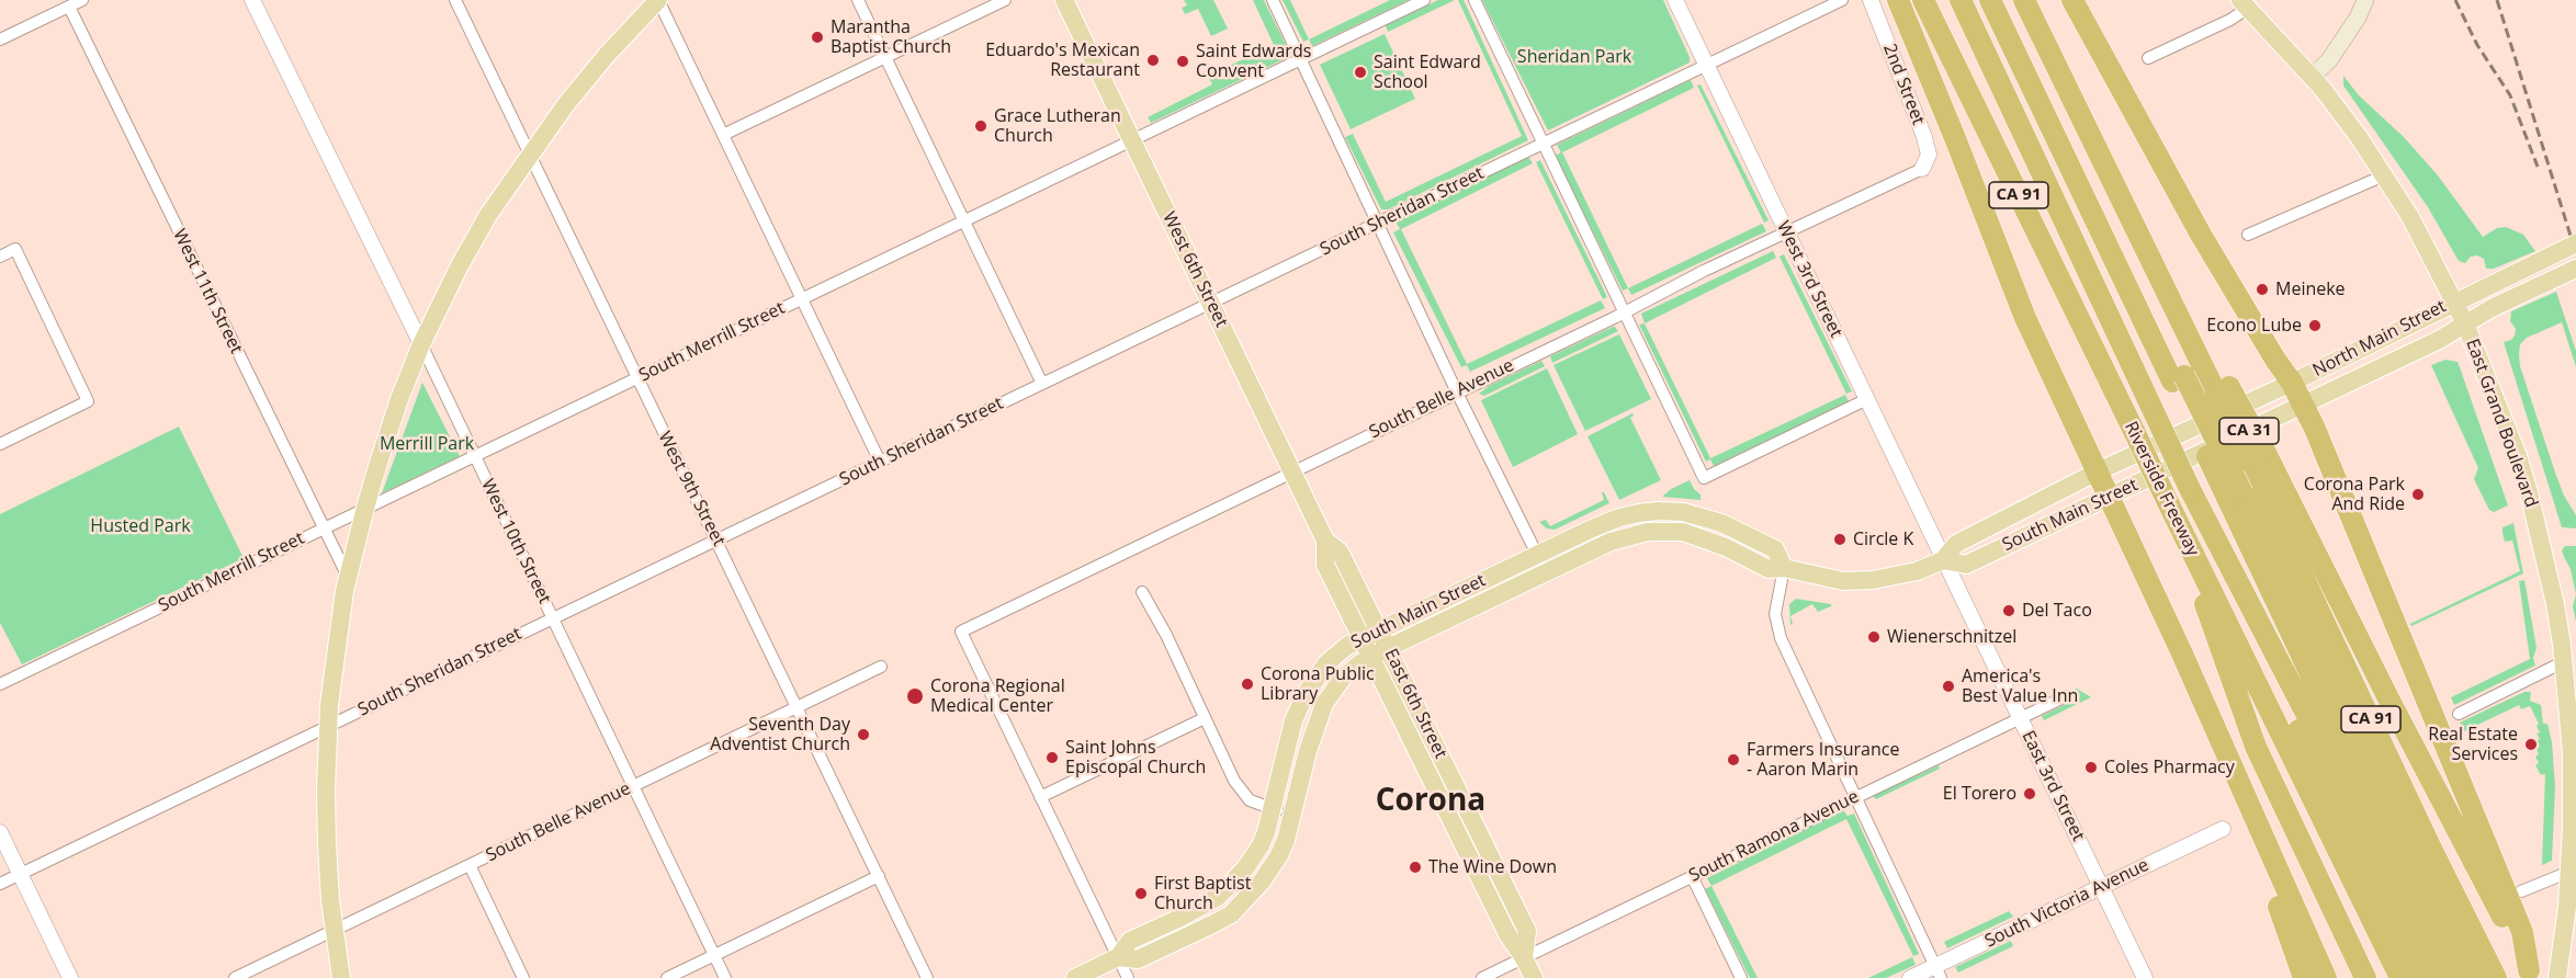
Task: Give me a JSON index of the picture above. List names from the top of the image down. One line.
{"streets":{"highway":["CA 91","Riverside Freeway"],"main road":["West 6th Street","North Main Street","East Grand Boulevard","CA 31","South Main Street","East 6th Street"],"street":["2nd Street","South Sheridan Street","West 3rd Street","West 11th Street","South Merrill Street","South Belle Avenue","West 9th Street","West 10th Street","East 3rd Street","South Ramona Avenue","South Victoria Avenue"]},"crossings":[["2nd Street","South Belle Avenue"],["South Sheridan Street","West 6th Street"],["South Sheridan Street","West 3rd Street"],["South Sheridan Street","West 9th Street"],["South Sheridan Street","West 10th Street"],["West 6th Street","South Merrill Street"],["West 6th Street","South Belle Avenue"],["West 6th Street","South Main Street"],["West 6th Street","East 6th Street"],["West 3rd Street","South Belle Avenue"],["West 3rd Street","South Main Street"],["West 3rd Street","East 3rd Street"],["West 11th Street","South Merrill Street"],["North Main Street","East Grand Boulevard"],["North Main Street","South Main Street"],["South Merrill Street","West 9th Street"],["South Merrill Street","West 10th Street"],["South Belle Avenue","West 9th Street"],["South Belle Avenue","West 10th Street"],["South Main Street","East 6th Street"],["South Main Street","East 3rd Street"],["East 6th Street","South Ramona Avenue"],["East 3rd Street","South Ramona Avenue"],["East 3rd Street","South Victoria Avenue"]],"districts":["Corona"],"parks":["Sheridan Park","Merrill Park","Husted Park"],"places":["Marantha Baptist Church","Eduardo's Mexican Restaurant","Saint Edwards Convent","Saint Edward School","Grace Lutheran Church","Meineke","Econo Lube","Corona Park And Ride","Circle K","Del Taco","Wienerschnitzel","Corona Public Library","America's Best Value Inn","Corona Regional Medical Center","Seventh Day Adventist Church","Real Estate Services","Saint Johns Episcopal Church","Farmers Insurance - Aaron Marin","Coles Pharmacy","El Torero","The Wine Down","First Baptist Church"]}
